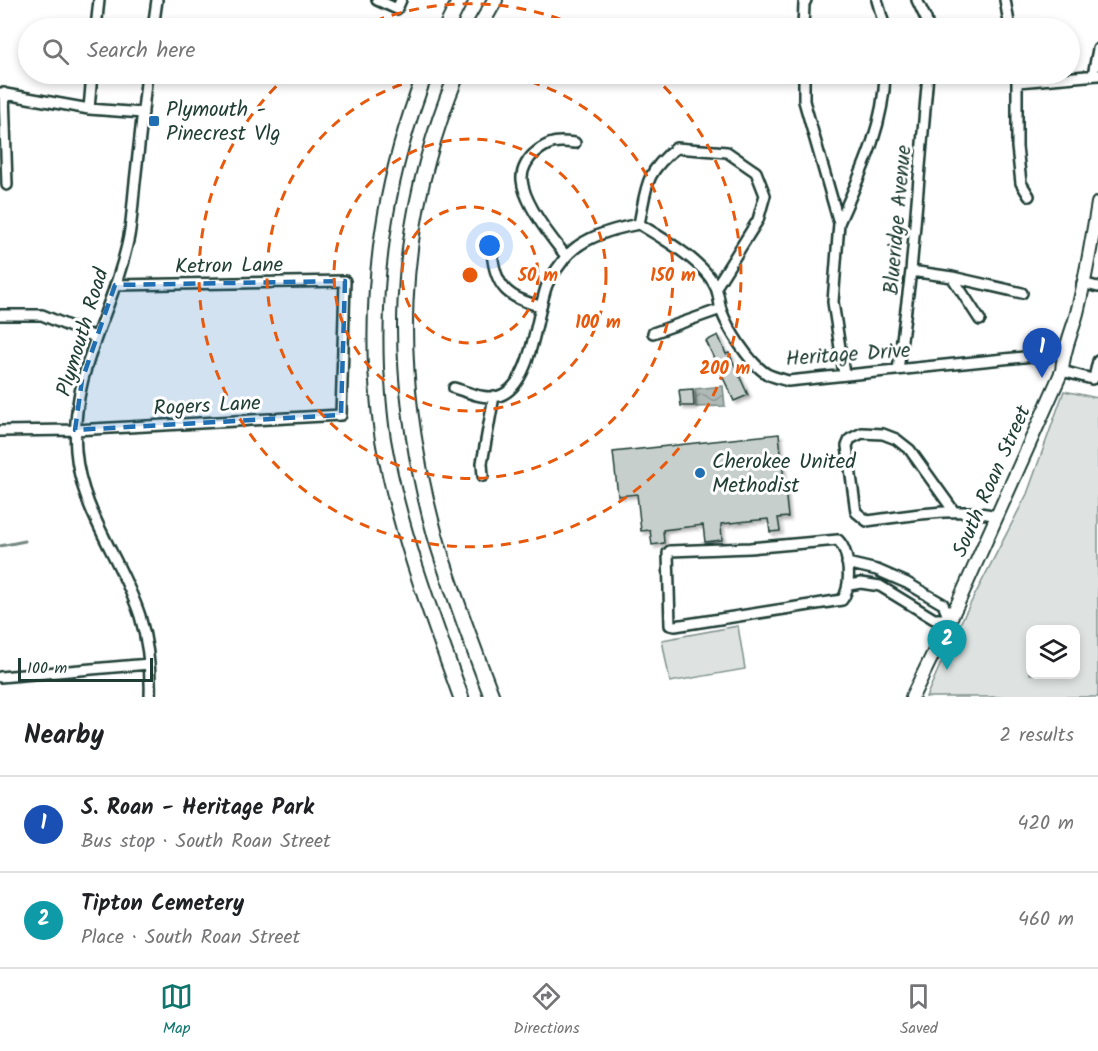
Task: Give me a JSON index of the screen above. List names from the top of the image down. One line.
{"streets":{"main road":["South Roan Street"],"street":["Blueridge Avenue","Ketron Lane","Plymouth Road","Heritage Drive","Rogers Lane"]},"crossings":[["Blueridge Avenue","Heritage Drive"],["Ketron Lane","Plymouth Road"],["Ketron Lane","Rogers Lane"],["Plymouth Road","Rogers Lane"],["Heritage Drive","South Roan Street"]],"places":{"transit":["Plymouth - Pinecrest Vlg"],"other":["Cherokee United Methodist"]},"scale_bar":"100 m","page":{"search":"Search here","pins":["1","2"],"scale":"100 m","heading":["Nearby","2 results"],"list":[{"mark":"1","name":"S. Roan - Heritage Park","note":"Bus stop · South Roan Street","value":"420 m"},{"mark":"2","name":"Tipton Cemetery","note":"Place · South Roan Street","value":"460 m"}],"nav":["Map","Directions","Saved"]},"rings":["50 m","150 m","100 m","200 m"]}
